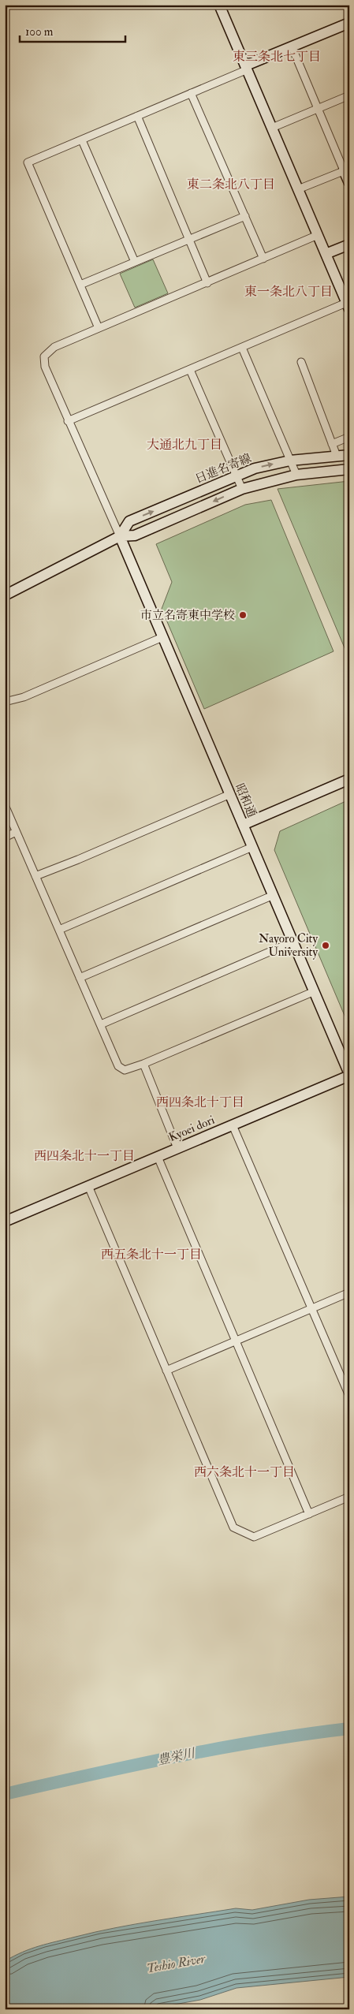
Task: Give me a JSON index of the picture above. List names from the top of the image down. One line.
{"streets":{"street":["日進名寄線","昭和通","Kyoei dori"]},"crossings":[["日進名寄線","昭和通"],["昭和通","Kyoei dori"]],"districts":["東三条北七丁目","東二条北八丁目","東一条北八丁目","大通北九丁目","西四条北十丁目","西四条北十一丁目","西五条北十一丁目","西六条北十一丁目"],"water":["豊栄川","Teshio River"],"places":["市立名寄東中学校","Nayoro City University"],"scale_bar":"100 m"}
